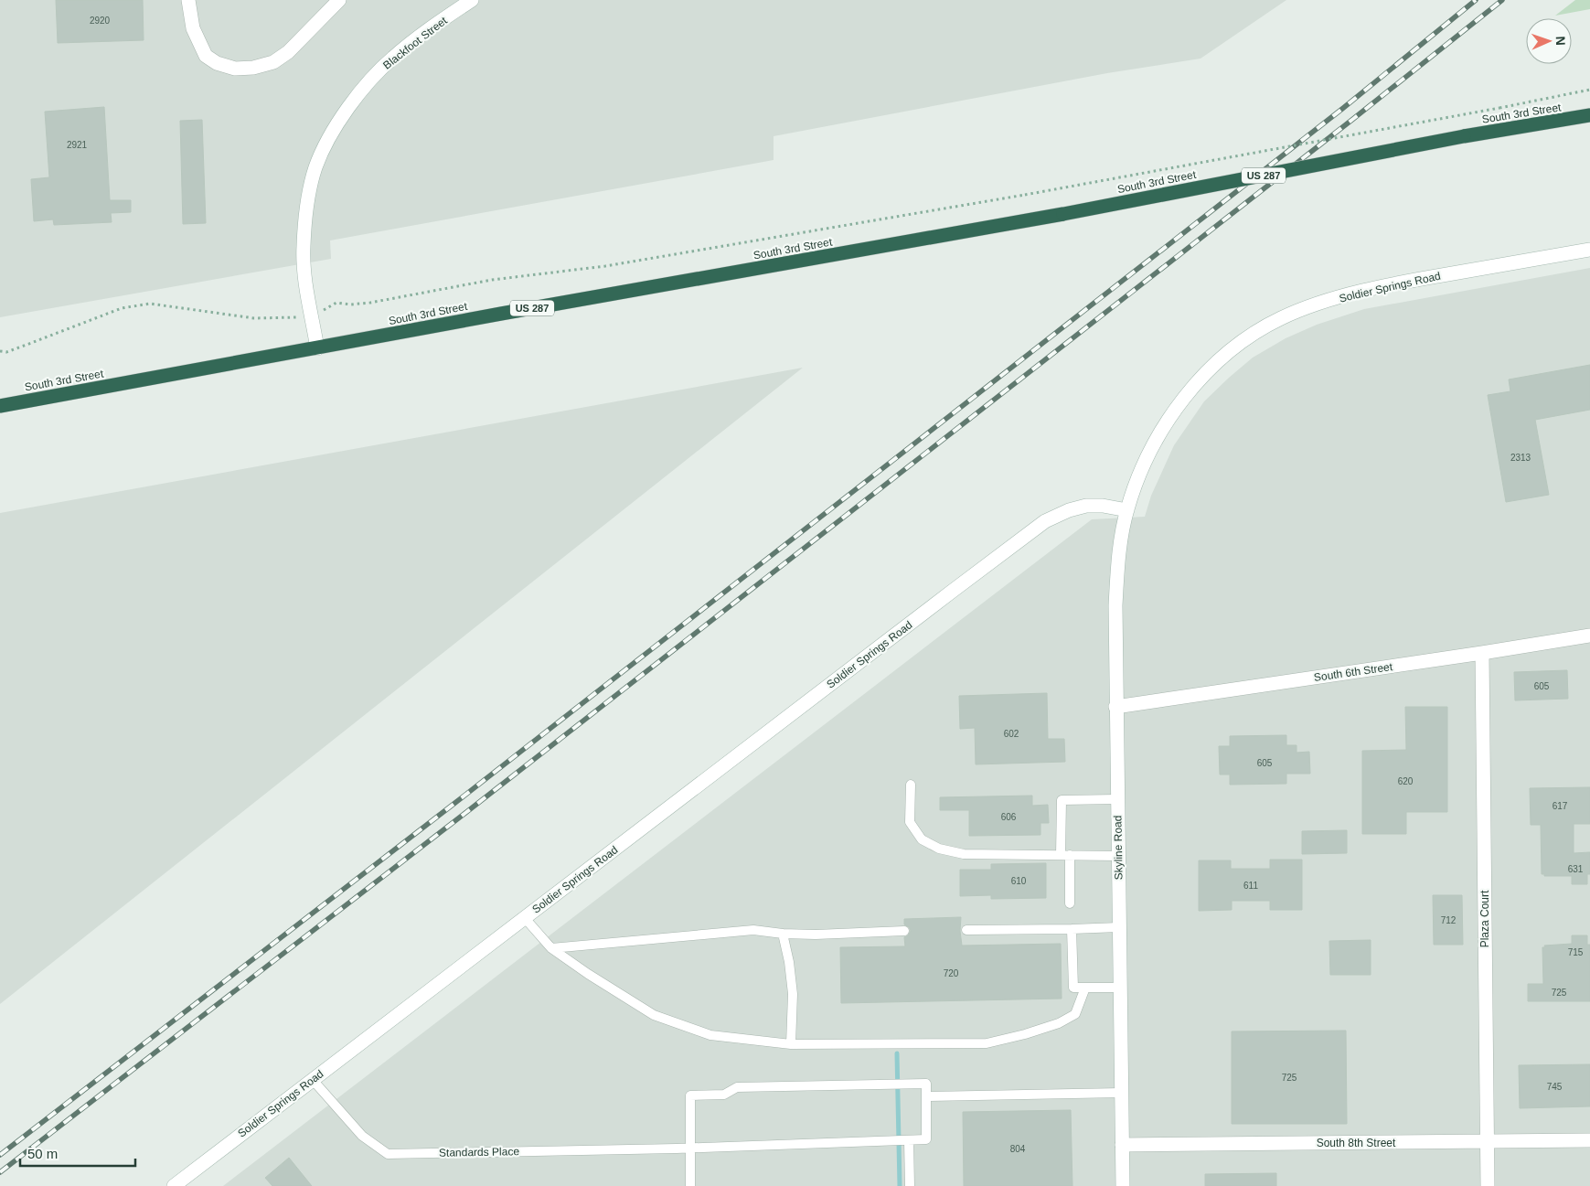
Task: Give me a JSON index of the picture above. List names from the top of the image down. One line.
{"streets":{"highway":["South 3rd Street","US 287"],"street":["Blackfoot Street","Soldier Springs Road","South 6th Street","Skyline Road","Plaza Court","South 8th Street"],"lane":["Standards Place"]},"crossings":[["Blackfoot Street","South 3rd Street"],["Soldier Springs Road","Skyline Road"],["Soldier Springs Road","Standards Place"],["South 6th Street","Skyline Road"],["South 6th Street","Plaza Court"],["Skyline Road","South 8th Street"],["Plaza Court","South 8th Street"]],"house_numbers":["2920","2921","2313","605","602","605","620","617","606","631","610","611","712","715","720","725","725","745","804"],"scale_bar":"50 m","north":"right"}
